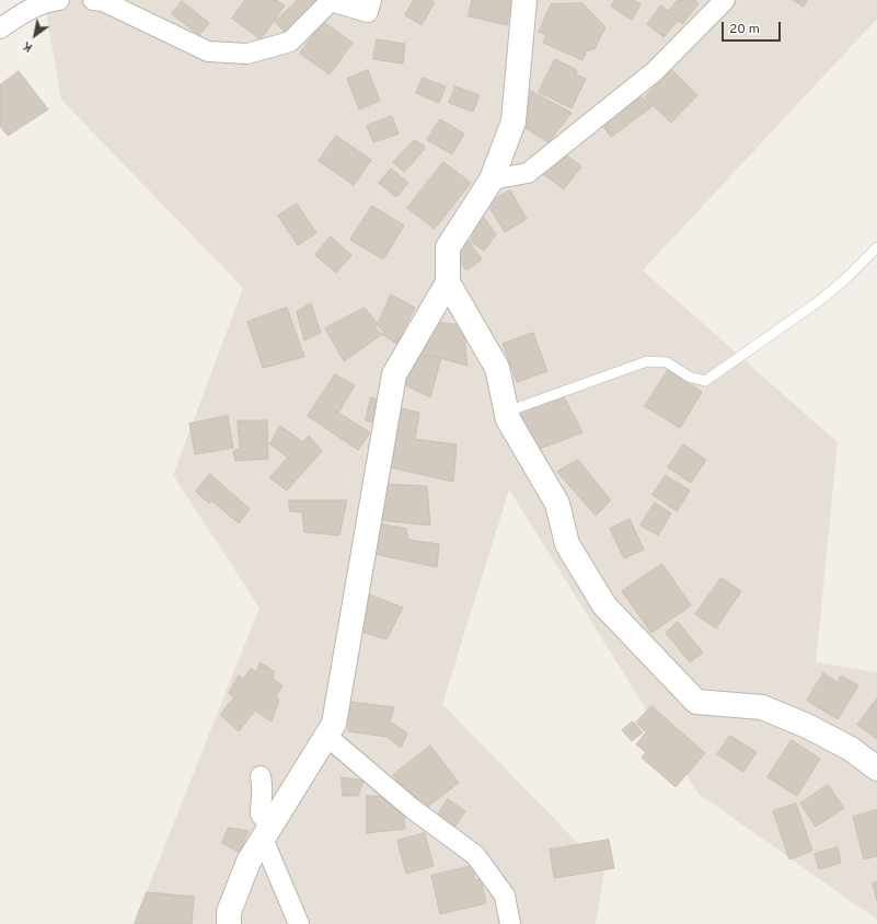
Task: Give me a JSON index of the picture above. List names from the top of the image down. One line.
{"scale_bar":"20 m","north":"bottom left"}
